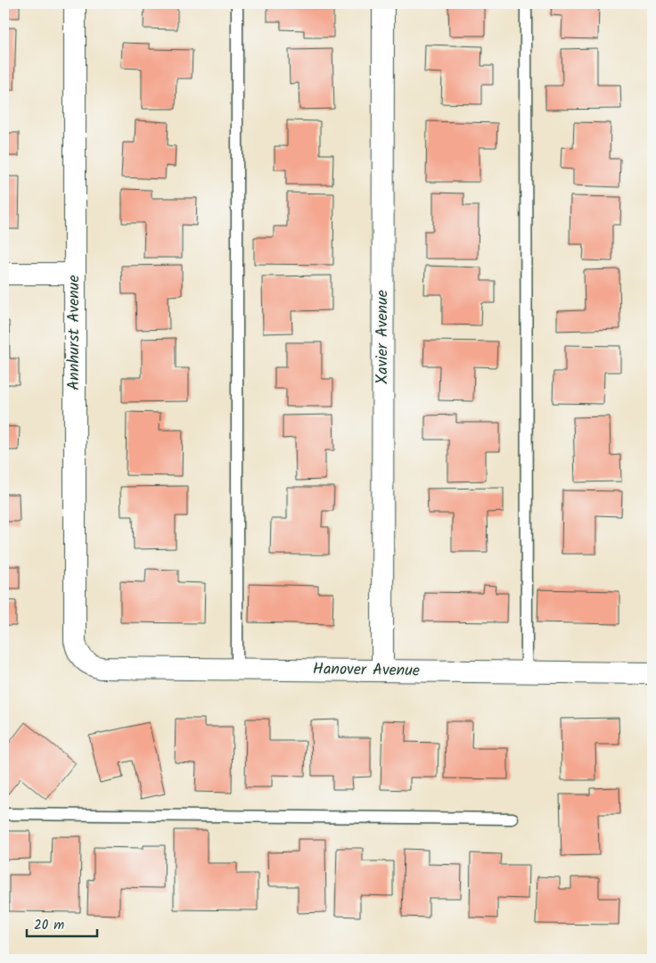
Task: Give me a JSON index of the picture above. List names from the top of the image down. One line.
{"streets":{"street":["Annhurst Avenue","Xavier Avenue","Hanover Avenue"]},"crossings":[["Annhurst Avenue","Hanover Avenue"],["Xavier Avenue","Hanover Avenue"]],"scale_bar":"20 m"}
